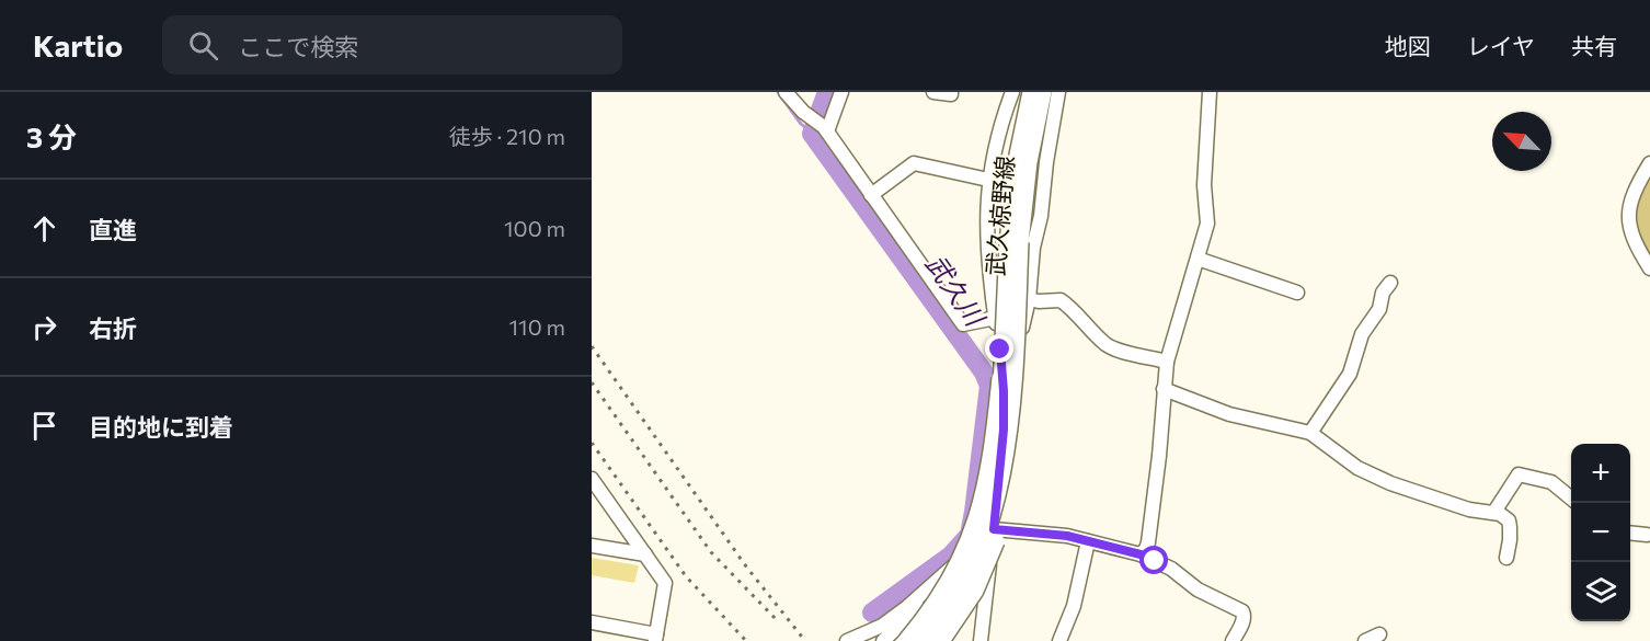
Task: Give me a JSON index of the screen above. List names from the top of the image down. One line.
{"streets":{"main road":["武久椋野線"]},"water":["武久川"],"north":"top left","page":{"header":"Kartio","search":"ここで検索","nav":["地図","レイヤ","共有"],"heading":["3 分","徒歩 · 210 m"],"list":[["直進","100 m"],["右折","110 m"],"目的地に到着"],"map_buttons":["+","−"]}}
